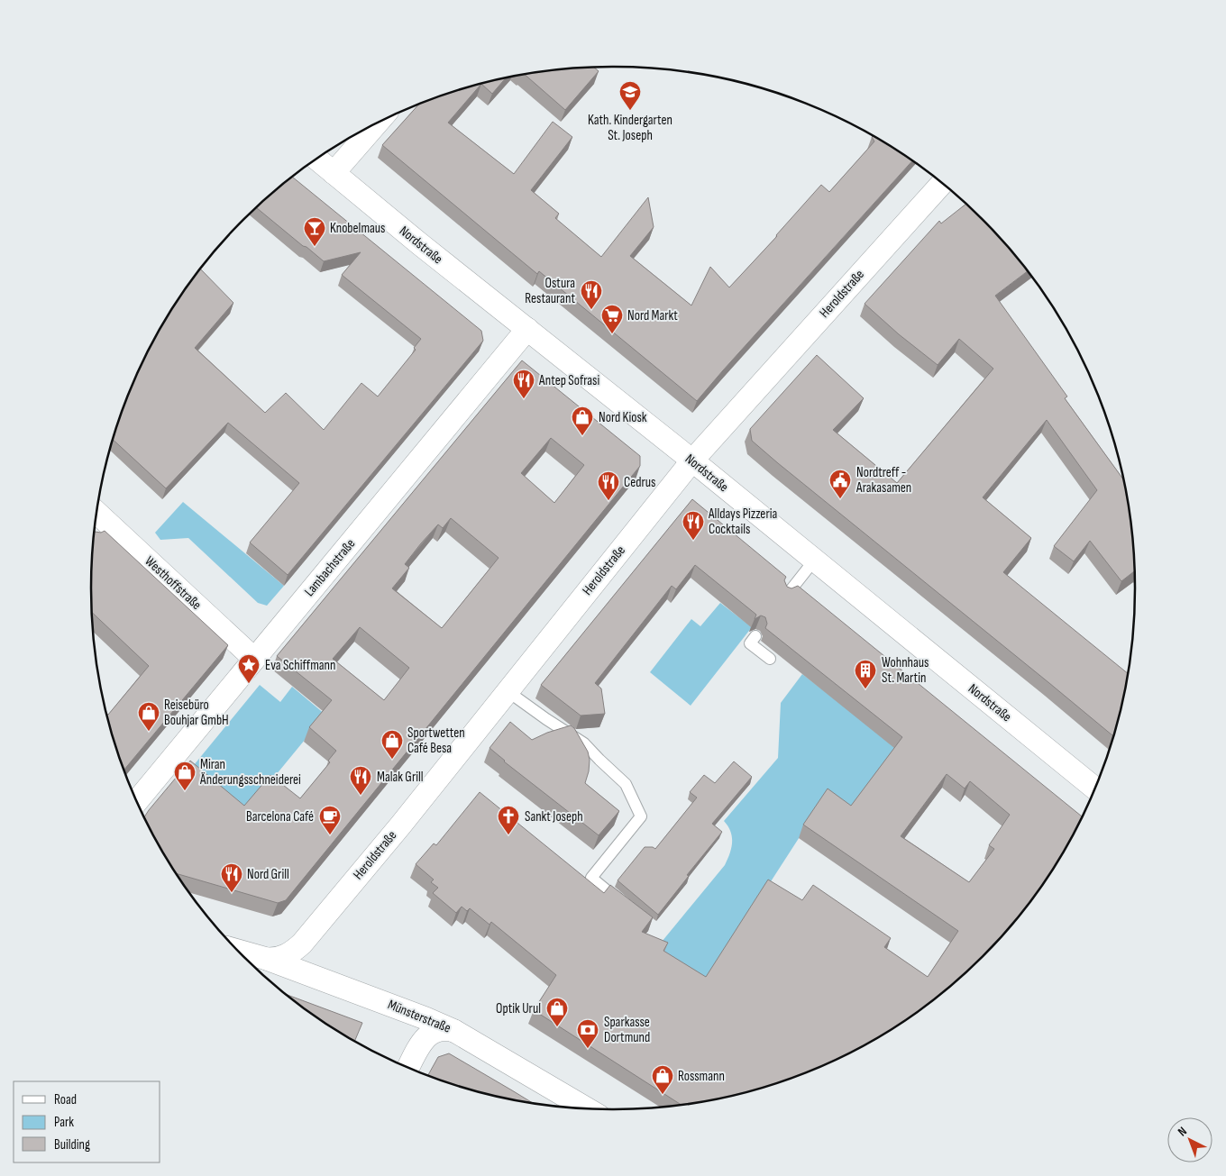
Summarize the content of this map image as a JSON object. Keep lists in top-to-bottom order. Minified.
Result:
{"streets":{"street":["Nordstraße","Heroldstraße","Lambachstraße","Westhoffstraße","Münsterstraße"]},"crossings":[["Nordstraße","Heroldstraße"],["Nordstraße","Lambachstraße"],["Heroldstraße","Münsterstraße"],["Lambachstraße","Westhoffstraße"]],"places":{"school or university":["Kath. Kindergarten St. Joseph"],"bar":["Knobelmaus"],"restaurant":["Ostura Restaurant","Antep Sofrasi","Cedrus","Alldays Pizzeria Cocktails","Malak Grill","Nord Grill"],"supermarket":["Nord Markt"],"shop":["Nord Kiosk","Reisebüro Bouhjar GmbH","Sportwetten Café Besa","Miran Änderungsschneiderei","Optik Urul","Rossmann"],"public building":["Nordtreff - Arakasamen"],"place":["Eva Schiffmann"],"building":["Wohnhaus St. Martin"],"cafe":["Barcelona Café"],"church":["Sankt Joseph"],"bank":["Sparkasse Dortmund"]},"legend":["Road","Park","Building"],"north":"top left"}
